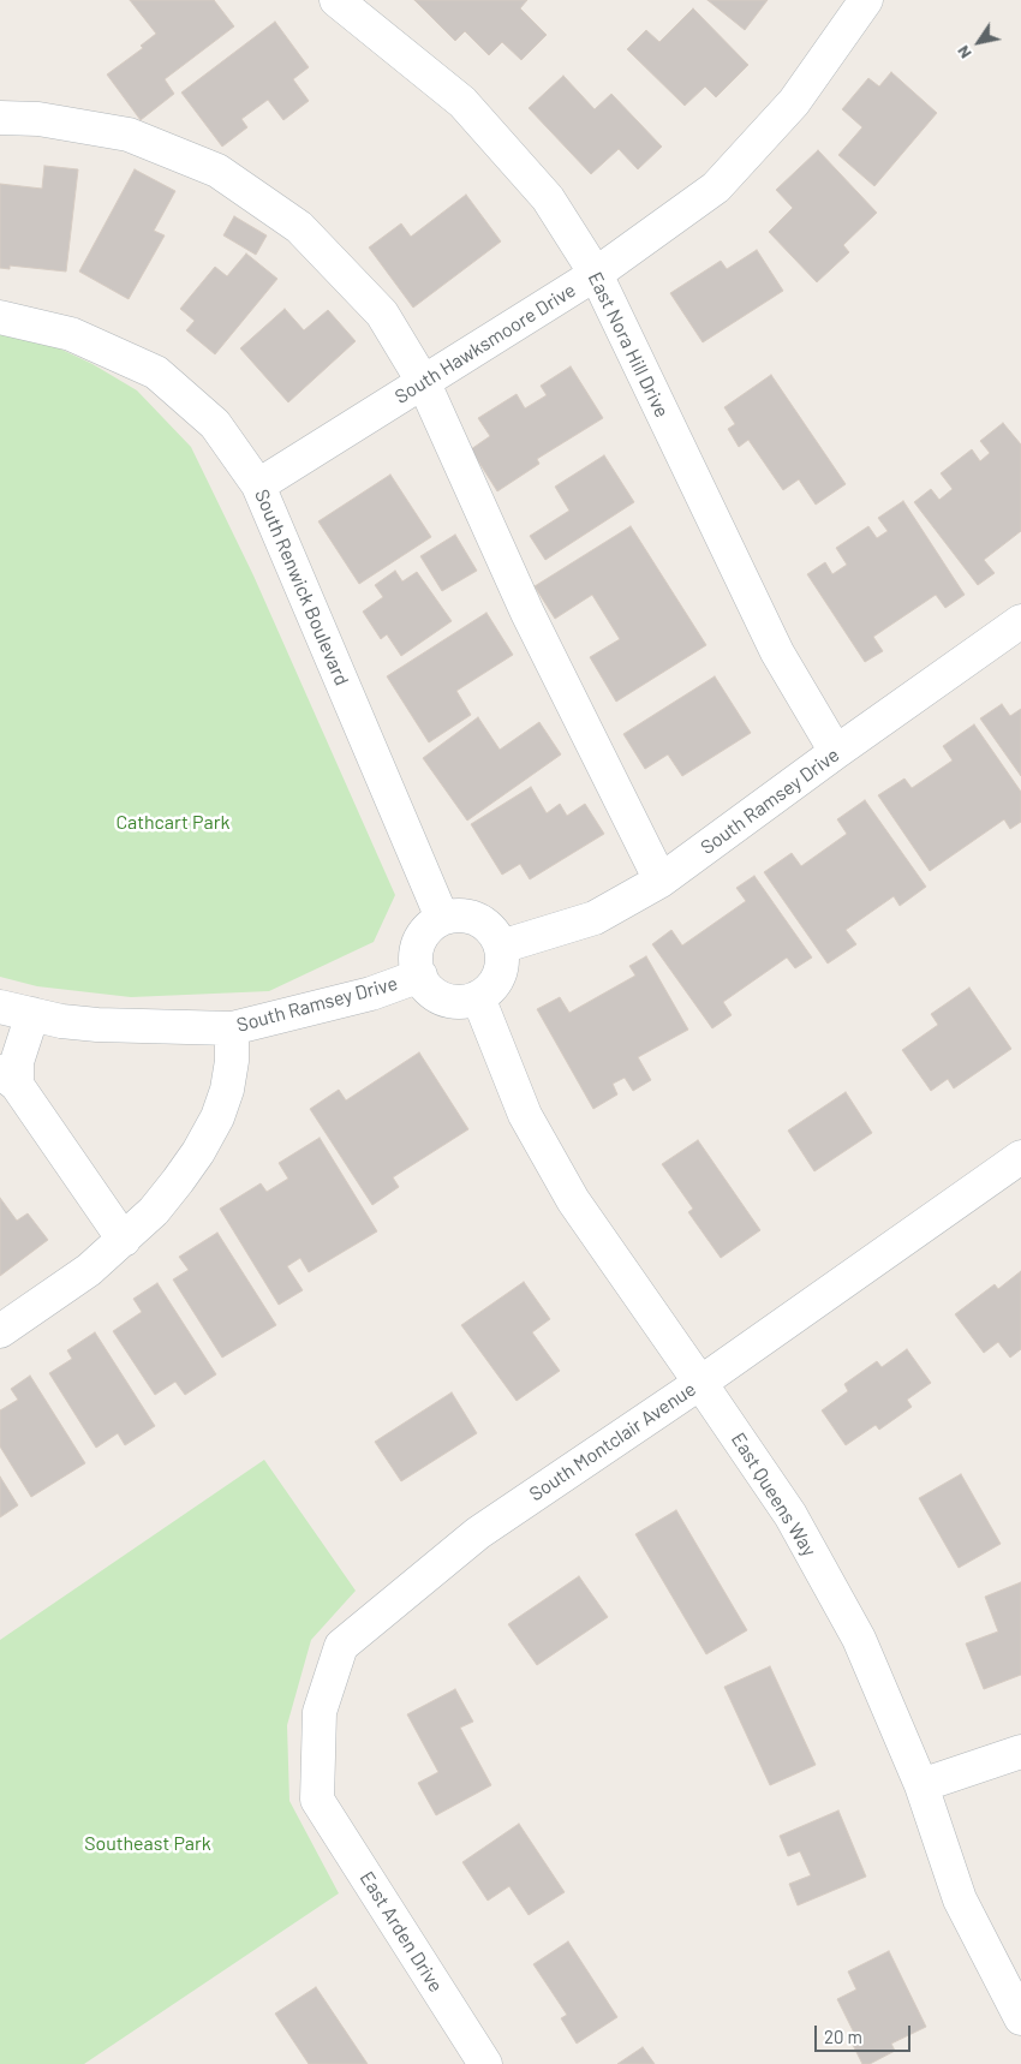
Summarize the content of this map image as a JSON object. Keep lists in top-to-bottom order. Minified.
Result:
{"streets":{"street":["South Hawksmoore Drive","East Nora Hill Drive","South Renwick Boulevard","South Ramsey Drive","South Montclair Avenue","East Queens Way","East Arden Drive"]},"crossings":[["South Hawksmoore Drive","East Nora Hill Drive"],["South Hawksmoore Drive","South Renwick Boulevard"],["East Nora Hill Drive","South Ramsey Drive"],["South Renwick Boulevard","South Ramsey Drive"],["South Renwick Boulevard","East Queens Way"],["South Ramsey Drive","East Queens Way"],["South Montclair Avenue","East Queens Way"],["South Montclair Avenue","East Arden Drive"]],"parks":["Cathcart Park","Southeast Park"],"scale_bar":"20 m","north":"bottom left"}
